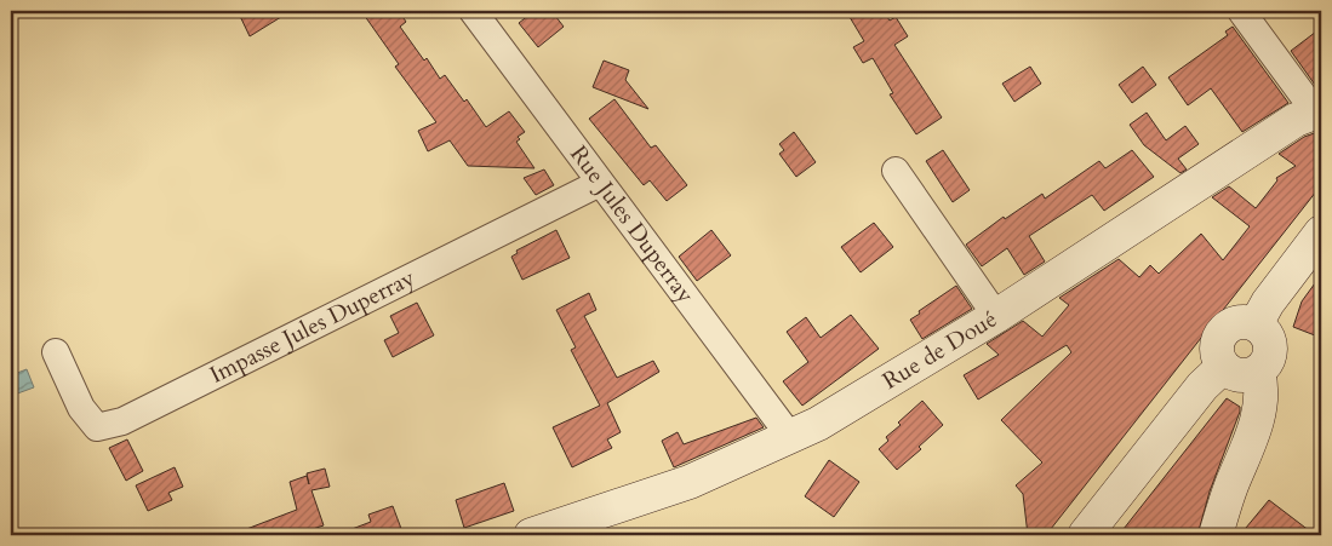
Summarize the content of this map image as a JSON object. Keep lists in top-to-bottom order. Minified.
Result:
{"streets":{"street":["Rue Jules Duperray","Impasse Jules Duperray","Rue de Doué"]},"crossings":[["Rue Jules Duperray","Impasse Jules Duperray"],["Rue Jules Duperray","Rue de Doué"]]}
